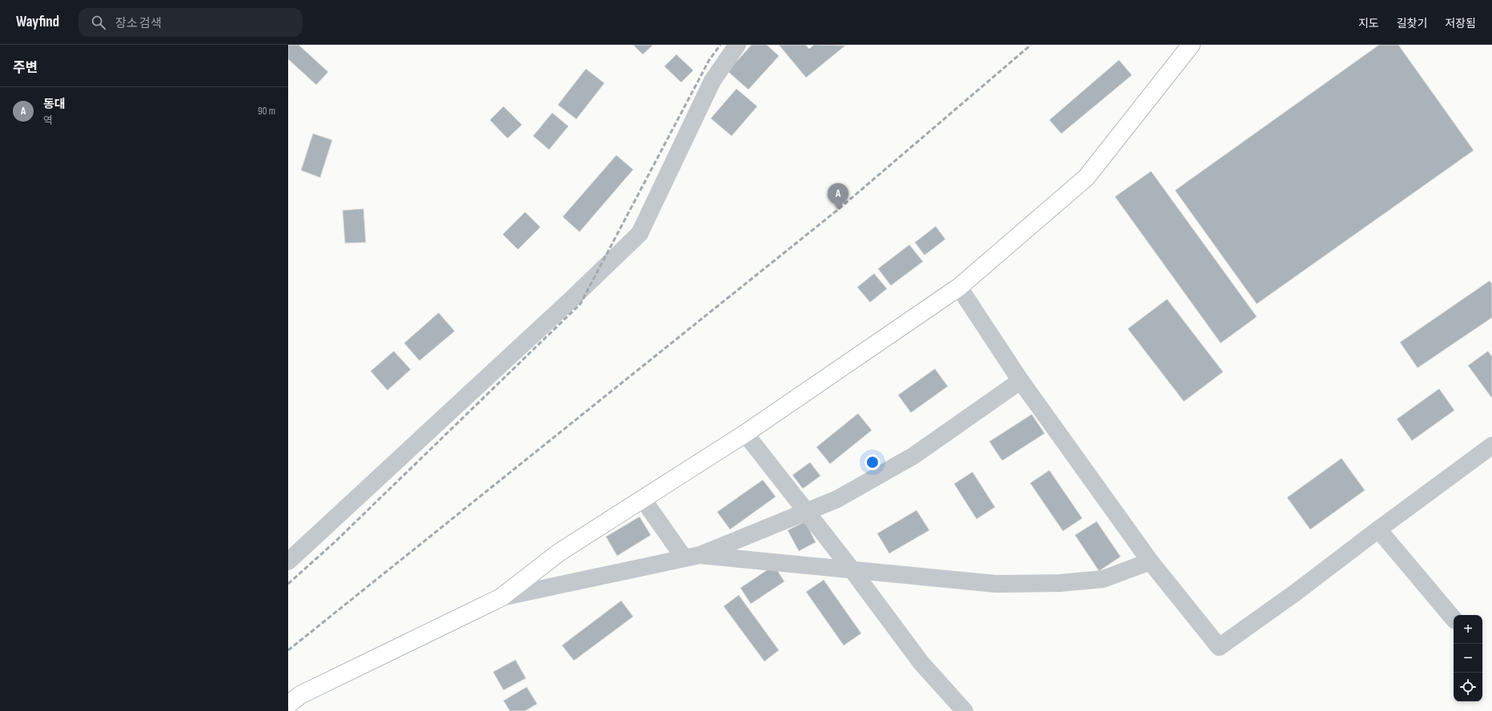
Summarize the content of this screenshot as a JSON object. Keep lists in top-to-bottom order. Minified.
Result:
{"page":{"header":"Wayfind","search":"장소 검색","nav":["지도","길찾기","저장됨"],"heading":"주변","list":[{"mark":"A","name":"동대","note":"역","value":"90 m"}],"pins":"A","map_buttons":["+","−"]}}
